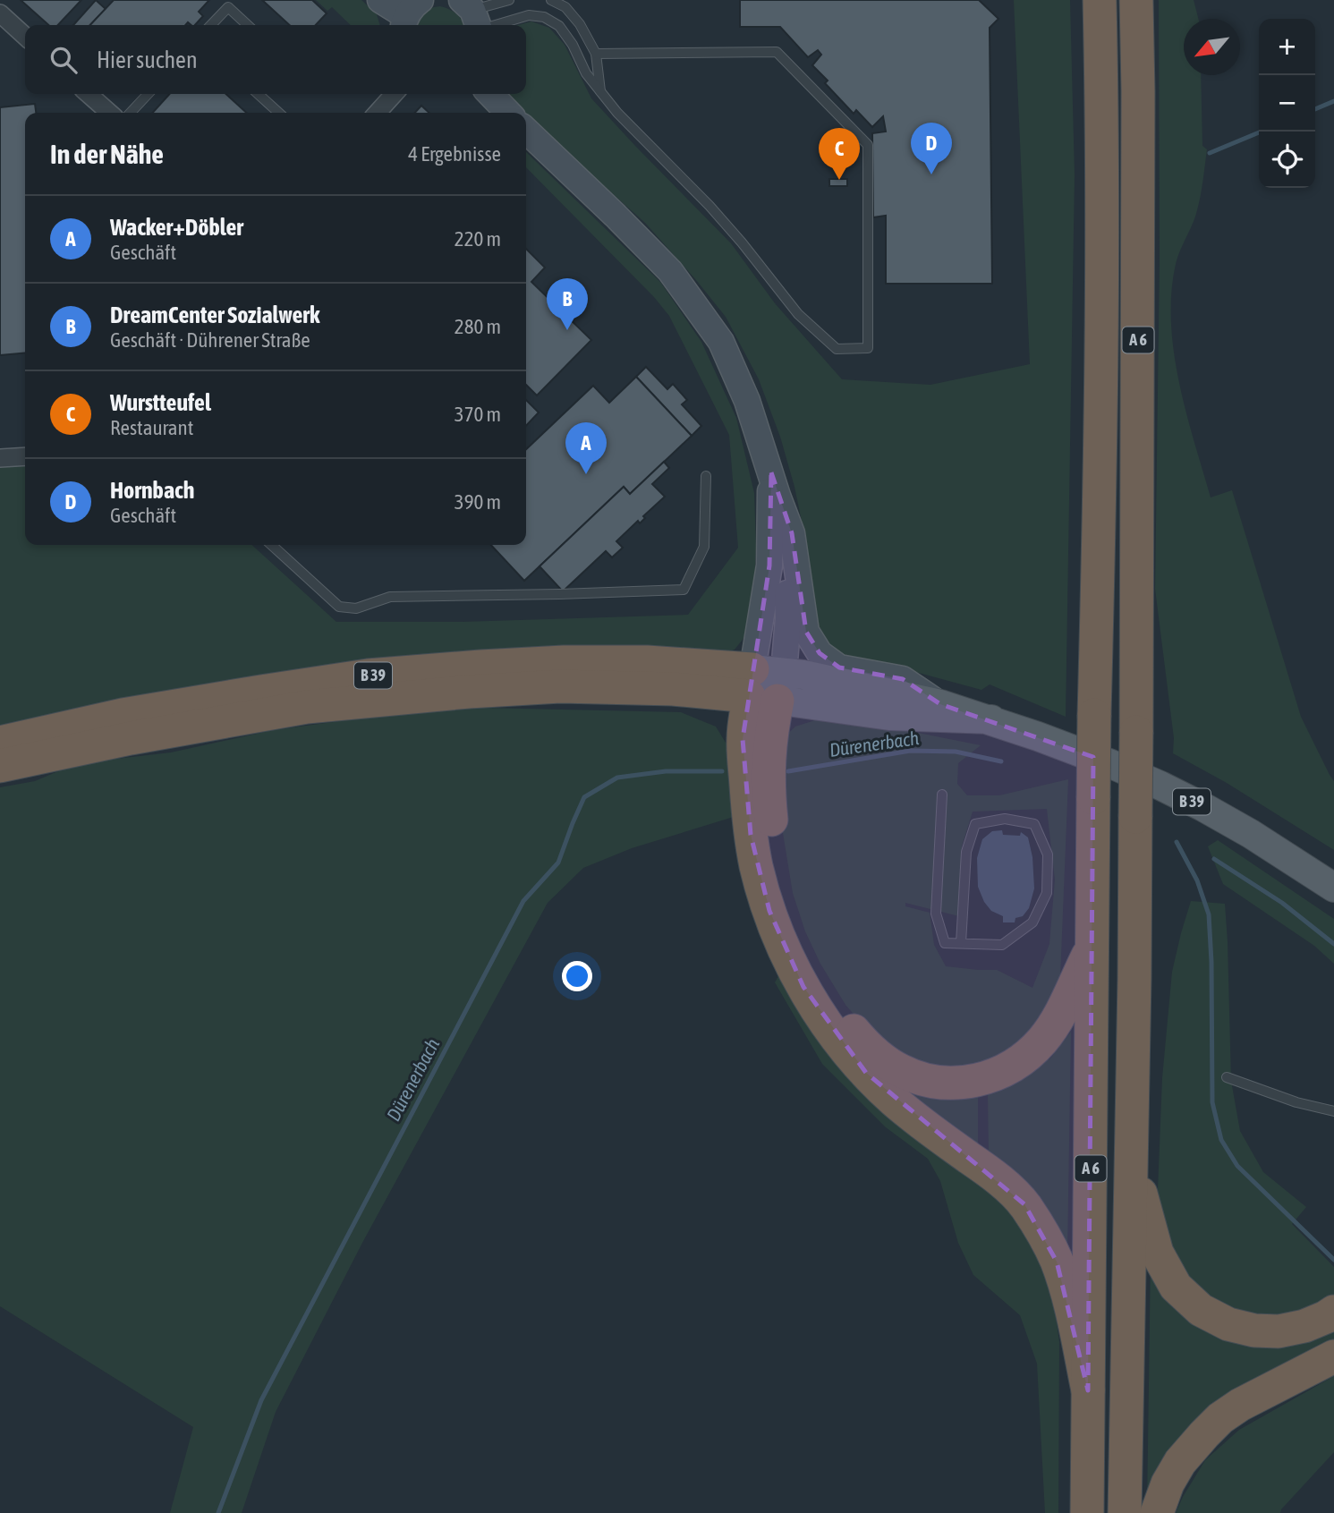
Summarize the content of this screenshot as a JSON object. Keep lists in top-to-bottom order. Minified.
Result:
{"streets":{"highway":["A 6","B 39"]},"water":["Dürenerbach"],"north":"bottom left","page":{"map_buttons":["+","−"],"search":"Hier suchen","heading":["In der Nähe","4 Ergebnisse"],"pins":["D","C","B","A"],"list":[{"mark":"A","name":"Wacker+Döbler","note":"Geschäft","value":"220 m"},{"mark":"B","name":"DreamCenter Sozialwerk","note":"Geschäft · Dührener Straße","value":"280 m"},{"mark":"C","name":"Wurstteufel","note":"Restaurant","value":"370 m"},{"mark":"D","name":"Hornbach","note":"Geschäft","value":"390 m"}]}}
